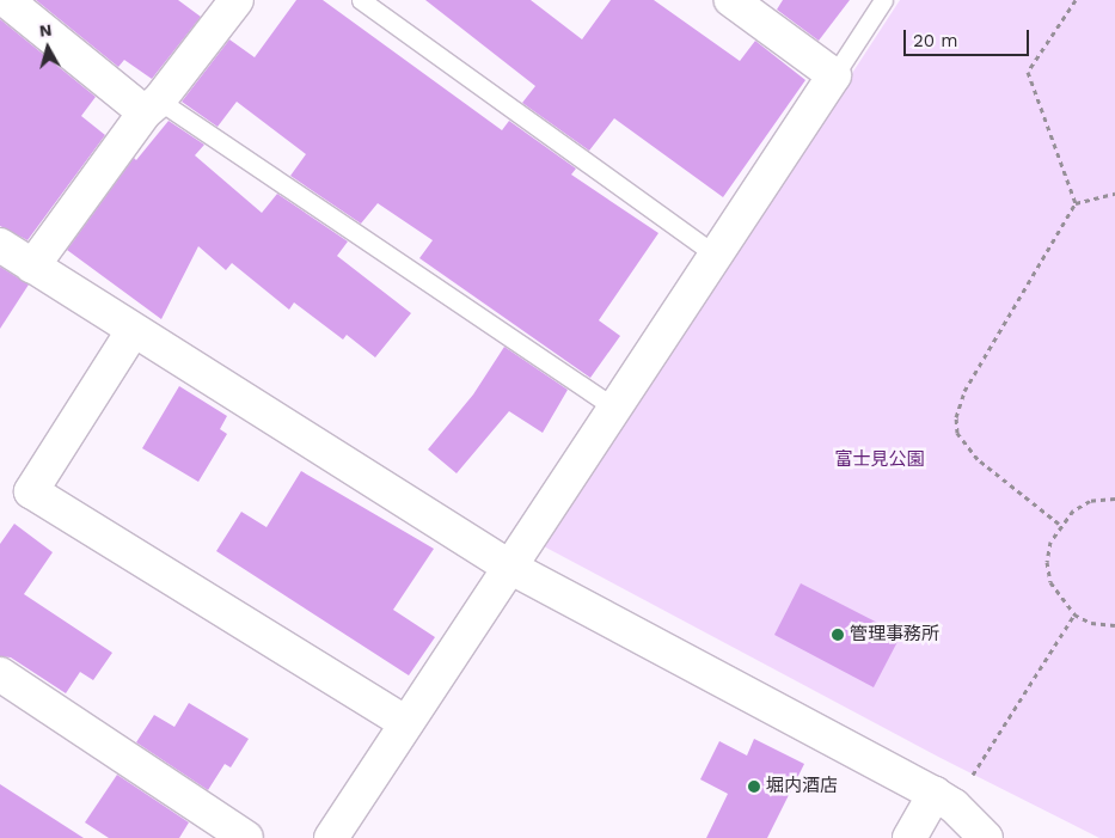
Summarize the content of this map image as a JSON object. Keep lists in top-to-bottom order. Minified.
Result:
{"parks":["富士見公園"],"places":["管理事務所","堀内酒店"],"scale_bar":"20 m","north":"top"}
